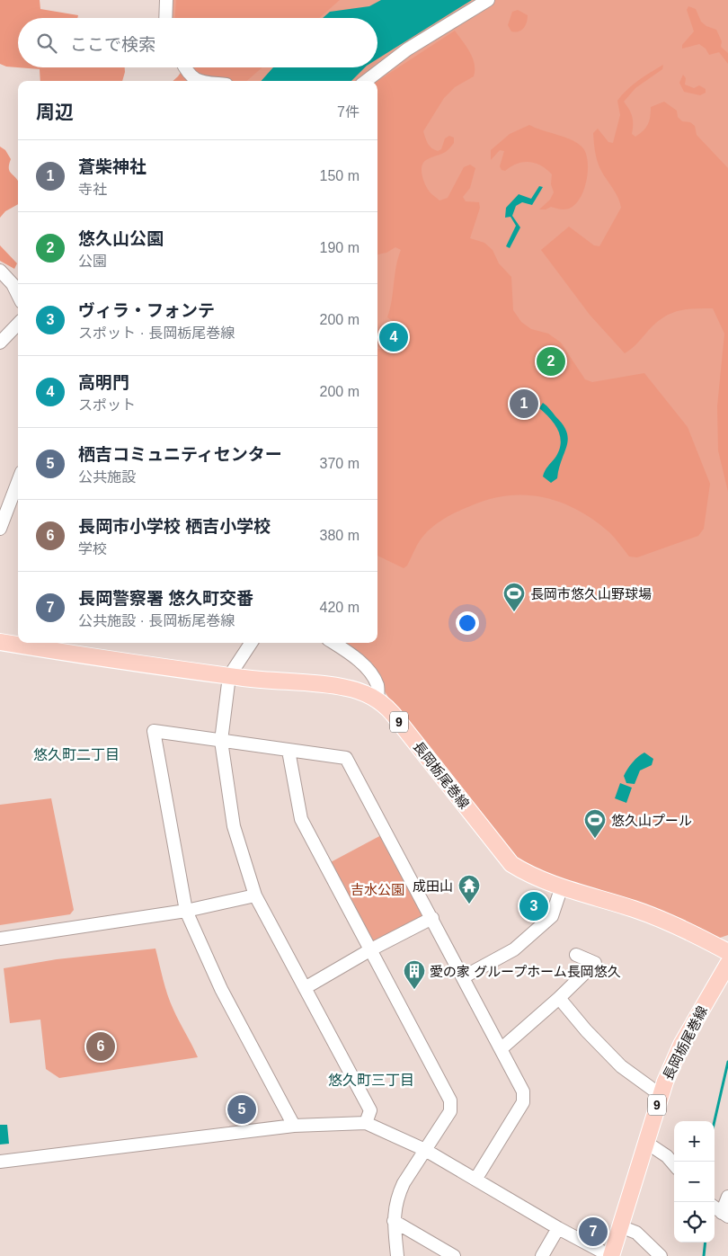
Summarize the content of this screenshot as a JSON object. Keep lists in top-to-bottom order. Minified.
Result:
{"streets":{"main road":["9","長岡栃尾巻線"]},"districts":["悠久町二丁目","悠久町三丁目"],"parks":["吉水公園"],"places":{"sports":["長岡市悠久山野球場","悠久山プール"],"temple":["成田山"],"building":["愛の家 グループホーム長岡悠久"]},"page":{"search":"ここで検索","heading":["周辺","7件"],"list":[{"mark":"1","name":"蒼柴神社","note":"寺社","value":"150 m"},{"mark":"2","name":"悠久山公園","note":"公園","value":"190 m"},{"mark":"3","name":"ヴィラ・フォンテ","note":"スポット · 長岡栃尾巻線","value":"200 m"},{"mark":"4","name":"高明門","note":"スポット","value":"200 m"},{"mark":"5","name":"栖吉コミュニティセンター","note":"公共施設","value":"370 m"},{"mark":"6","name":"長岡市小学校 栖吉小学校","note":"学校","value":"380 m"},{"mark":"7","name":"長岡警察署 悠久町交番","note":"公共施設 · 長岡栃尾巻線","value":"420 m"}],"pins":["4","2","1","3","6","5","7"],"map_buttons":["+","−"]}}
